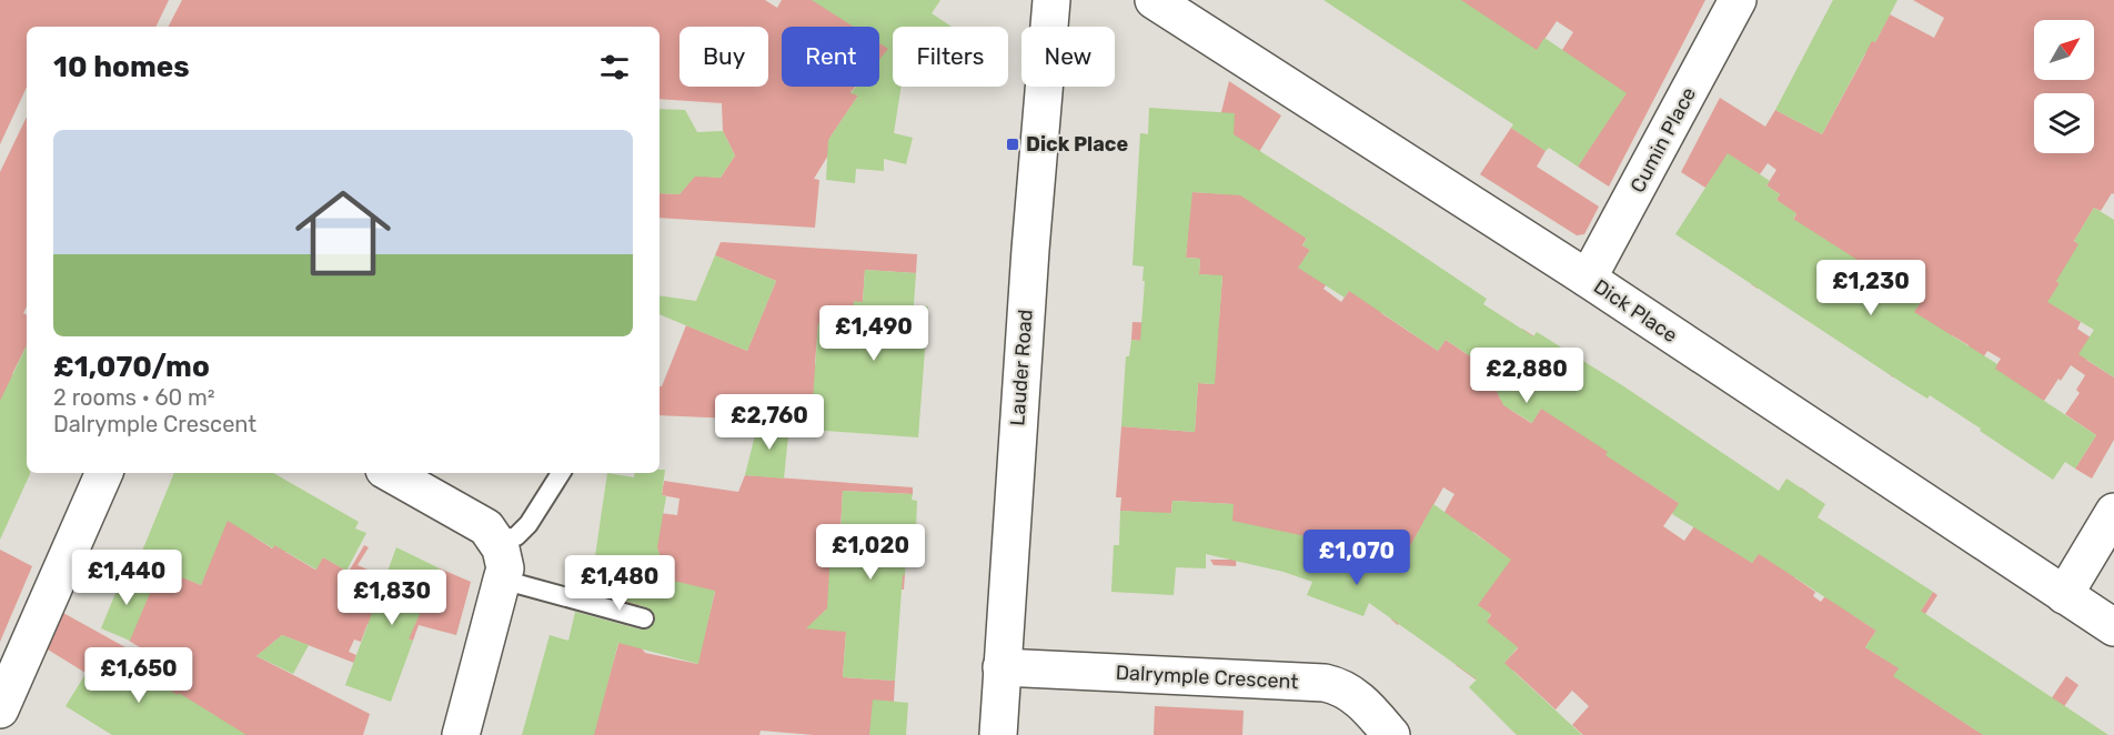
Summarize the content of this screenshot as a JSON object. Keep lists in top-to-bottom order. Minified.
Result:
{"streets":{"street":["Cumin Place","Dick Place","Lauder Road","Dalrymple Crescent"]},"crossings":[["Cumin Place","Dick Place"],["Lauder Road","Dalrymple Crescent"]],"places":{"transit":["Dick Place"]},"north":"top right","page":{"chip":["Buy","Rent","Filters","New"],"heading":"10 homes","list":[{"name":"£1,070/mo","note":"2 rooms · 60 m² · Dalrymple Crescent"}],"price":["£1,230","£1,490","£2,880","£2,760","£1,020","£1,070","£1,440","£1,480","£1,830","£1,650"]}}
